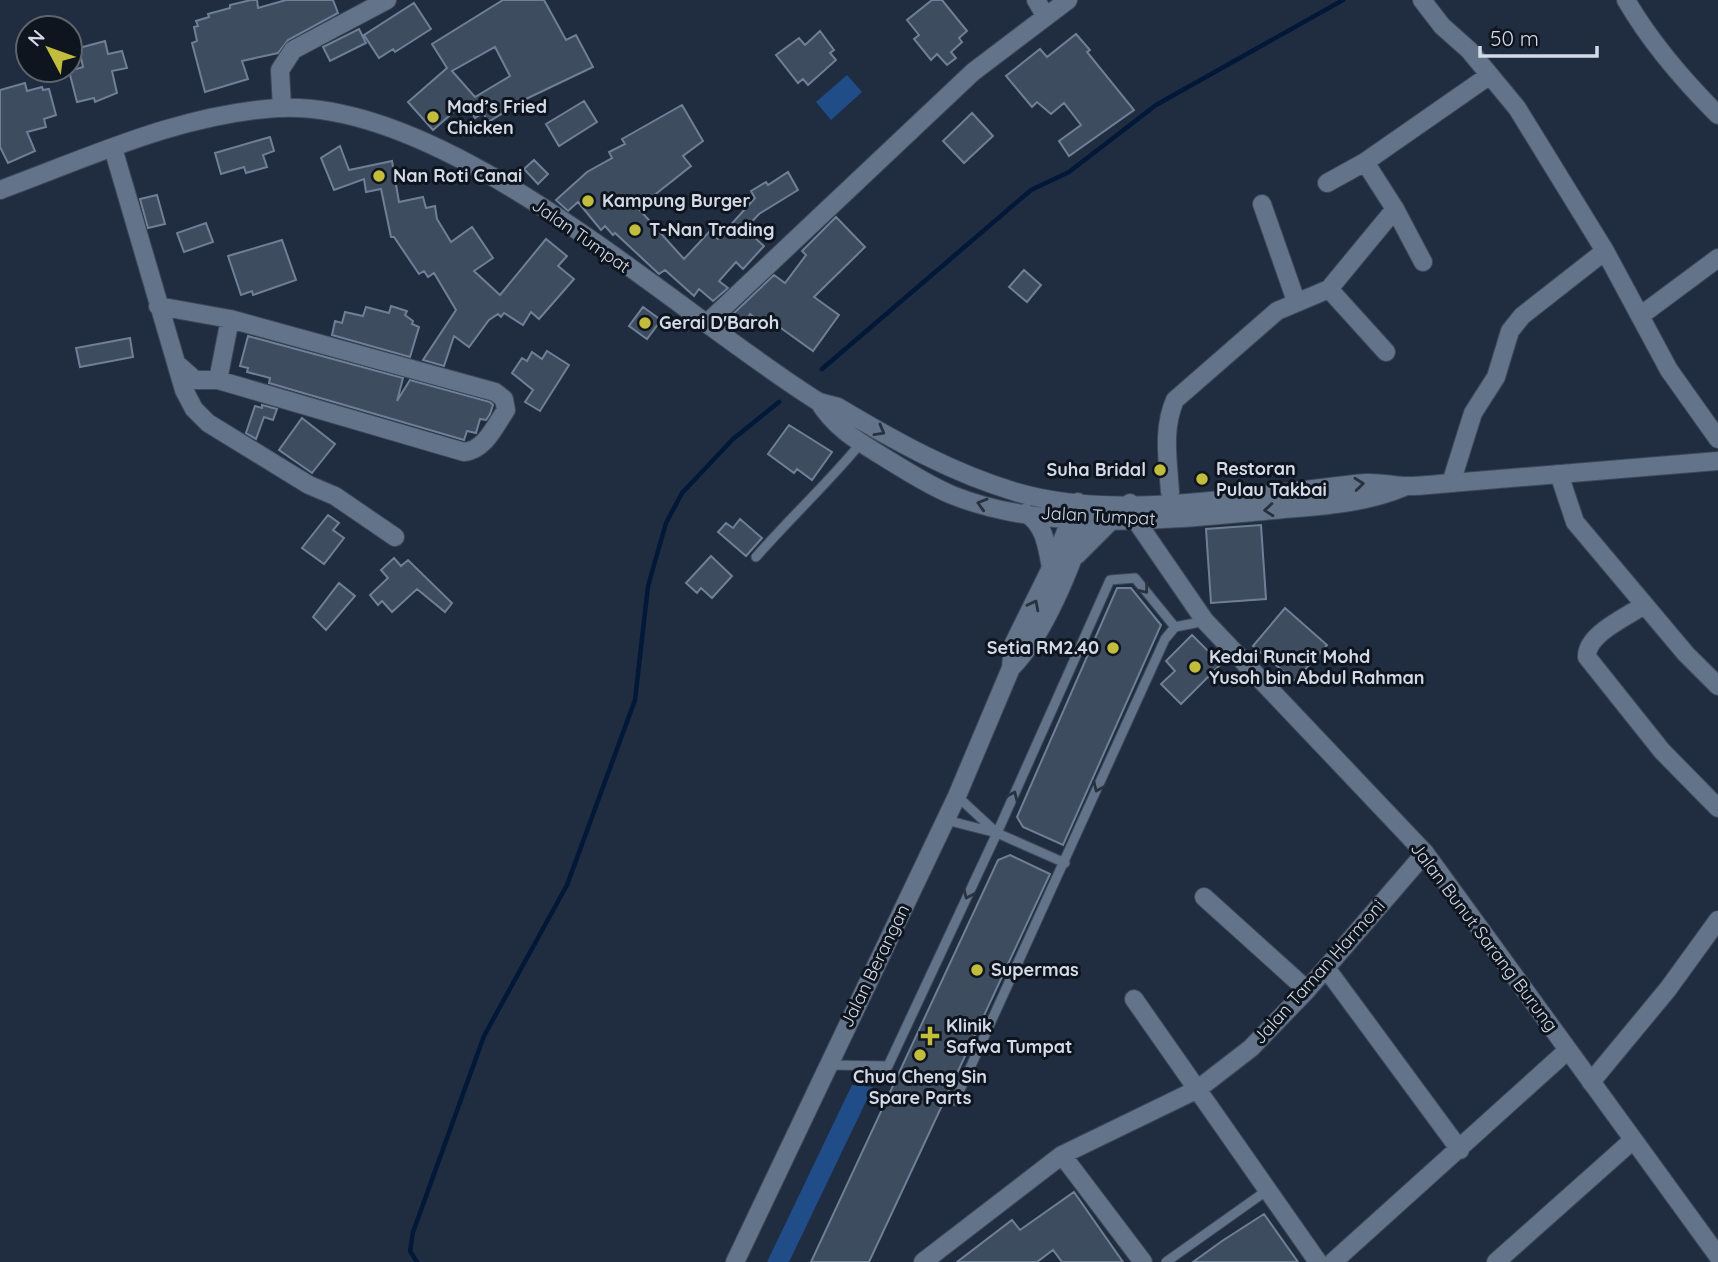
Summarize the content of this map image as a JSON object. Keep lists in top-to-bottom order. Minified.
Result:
{"streets":{"street":["Jalan Tumpat","Jalan Bunut Sarang Burung","Jalan Berangan","Jalan Taman Harmoni"]},"crossings":[["Jalan Tumpat","Jalan Bunut Sarang Burung"],["Jalan Tumpat","Jalan Berangan"],["Jalan Bunut Sarang Burung","Jalan Taman Harmoni"]],"places":{"other":["Mad’s Fried Chicken","Nan Roti Canai","Kampung Burger","T-Nan Trading","Gerai D'Baroh","Suha Bridal","Restoran Pulau Takbai","Setia RM2.40","Kedai Runcit Mohd Yusoh bin Abdul Rahman","Supermas","Chua Cheng Sin Spare Parts"],"health":["Klinik Safwa Tumpat"]},"scale_bar":"50 m","north":"top left"}
